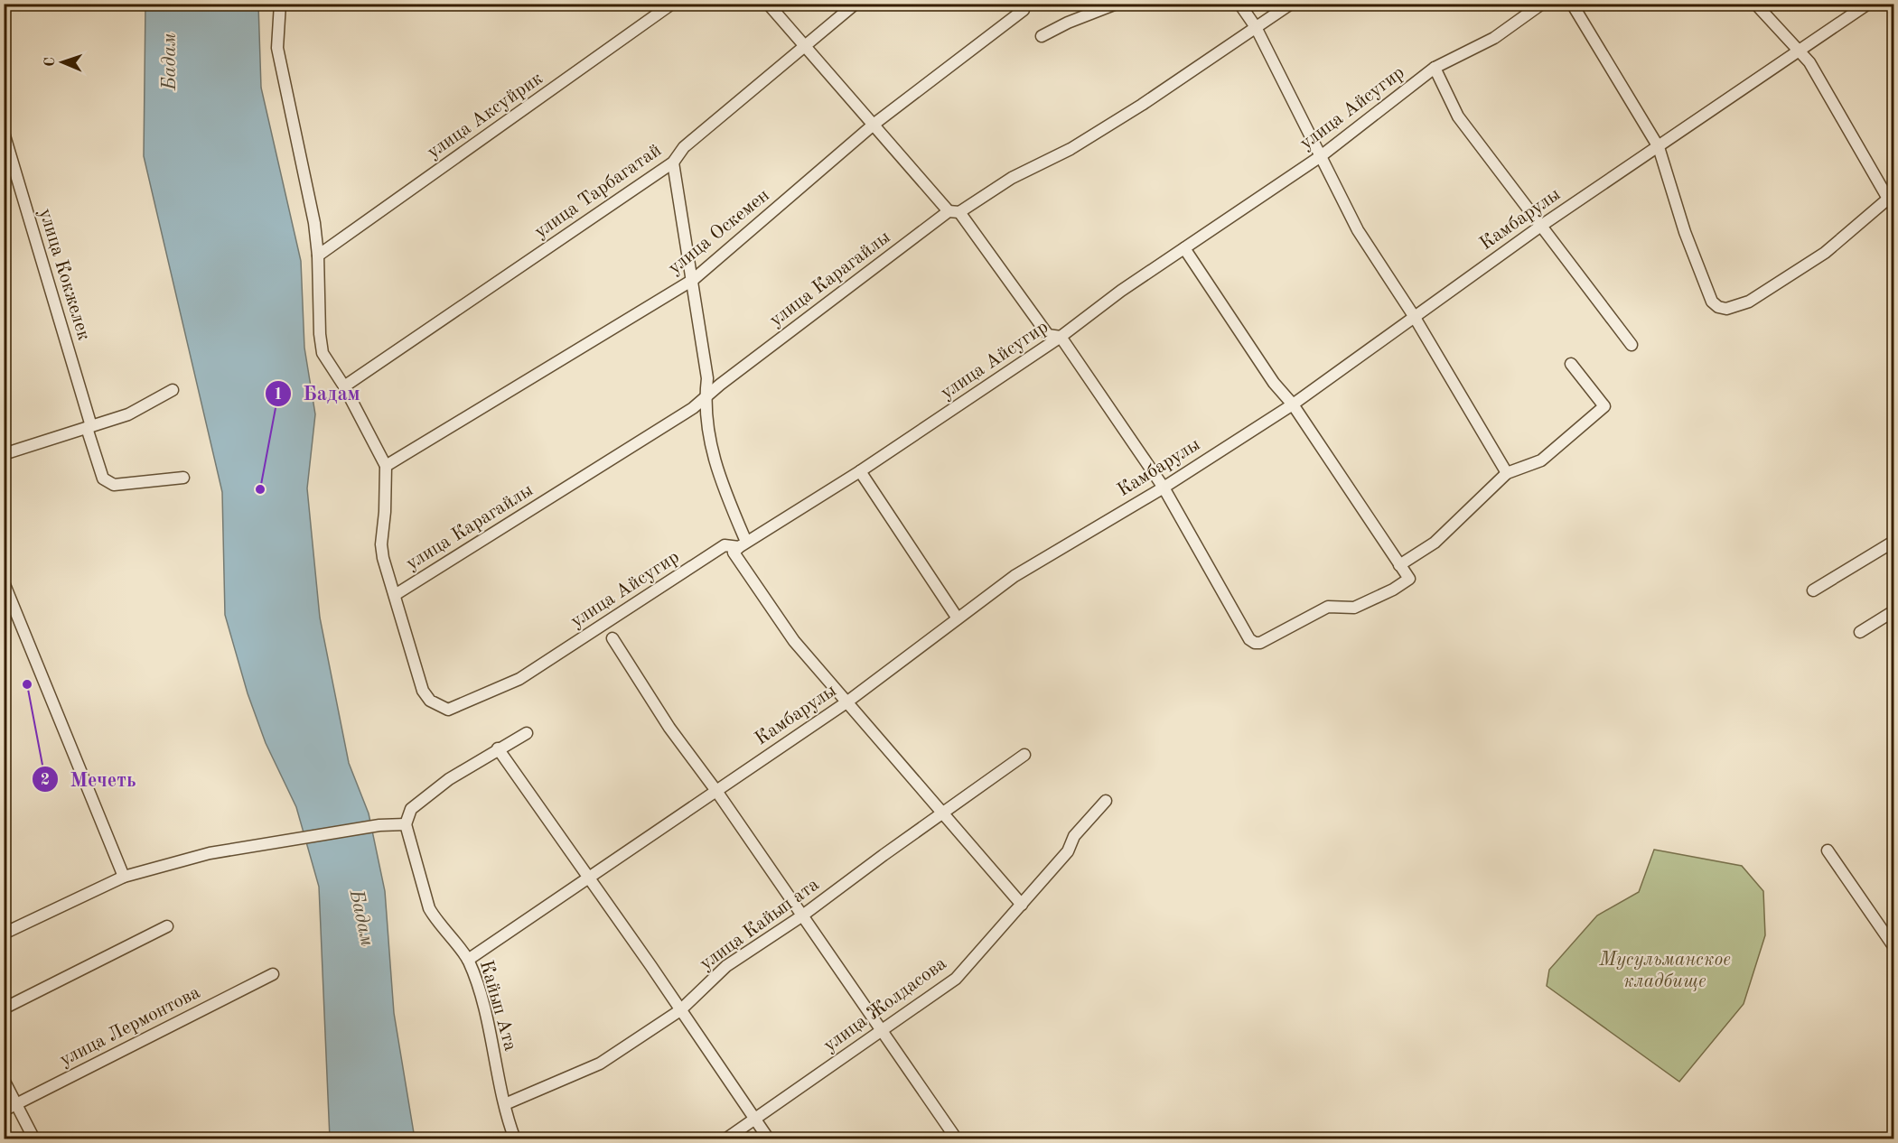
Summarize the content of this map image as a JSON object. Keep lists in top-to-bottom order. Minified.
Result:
{"streets":{"street":["улица Айсугир","улица Аксуйрик","улица Тарбагатай","Камбарулы","улица Оскемен","улица Кокжелек","улица Карагайлы","улица Кайып ата","улица Жолдасова","Кайып Ата","улица Лермонтова"]},"crossings":[["улица Айсугир","улица Карагайлы"],["Камбарулы","Кайып Ата"],["улица Кайып ата","Кайып Ата"]],"water":["Бадам"],"parks":["Мусульманское кладбище"],"places":["Бадам","Мечеть"],"north":"left"}
